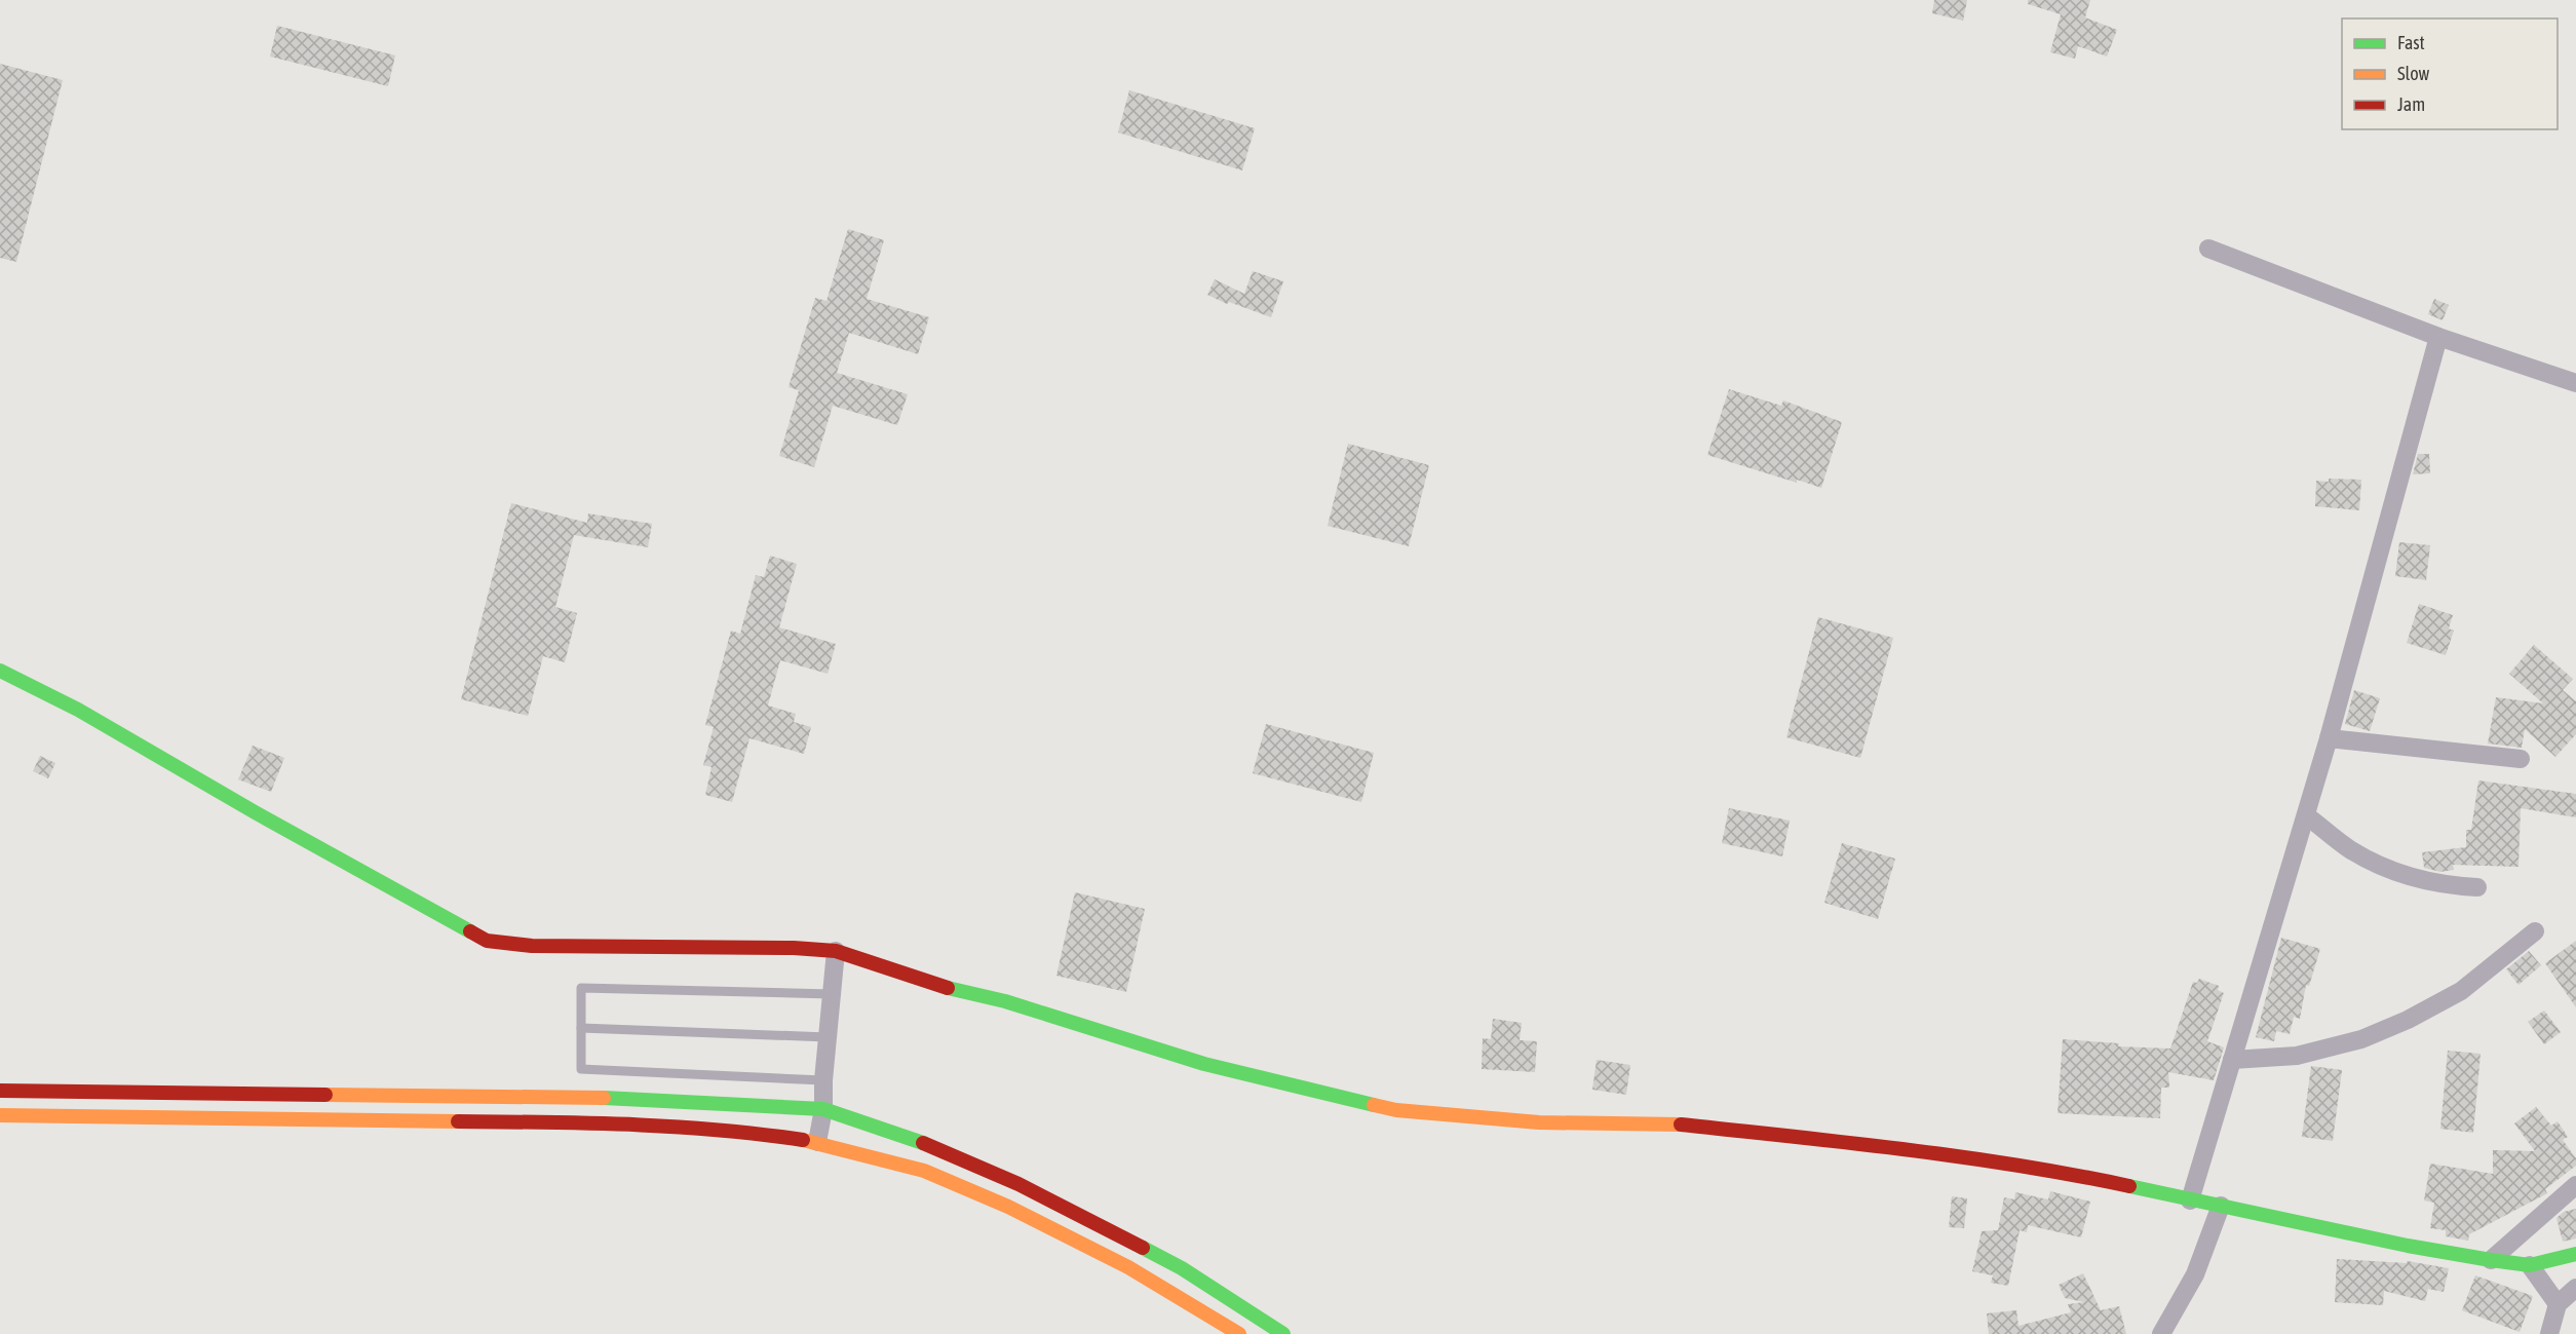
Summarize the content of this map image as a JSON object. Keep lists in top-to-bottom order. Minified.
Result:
{"legend":["Fast","Slow","Jam"]}
